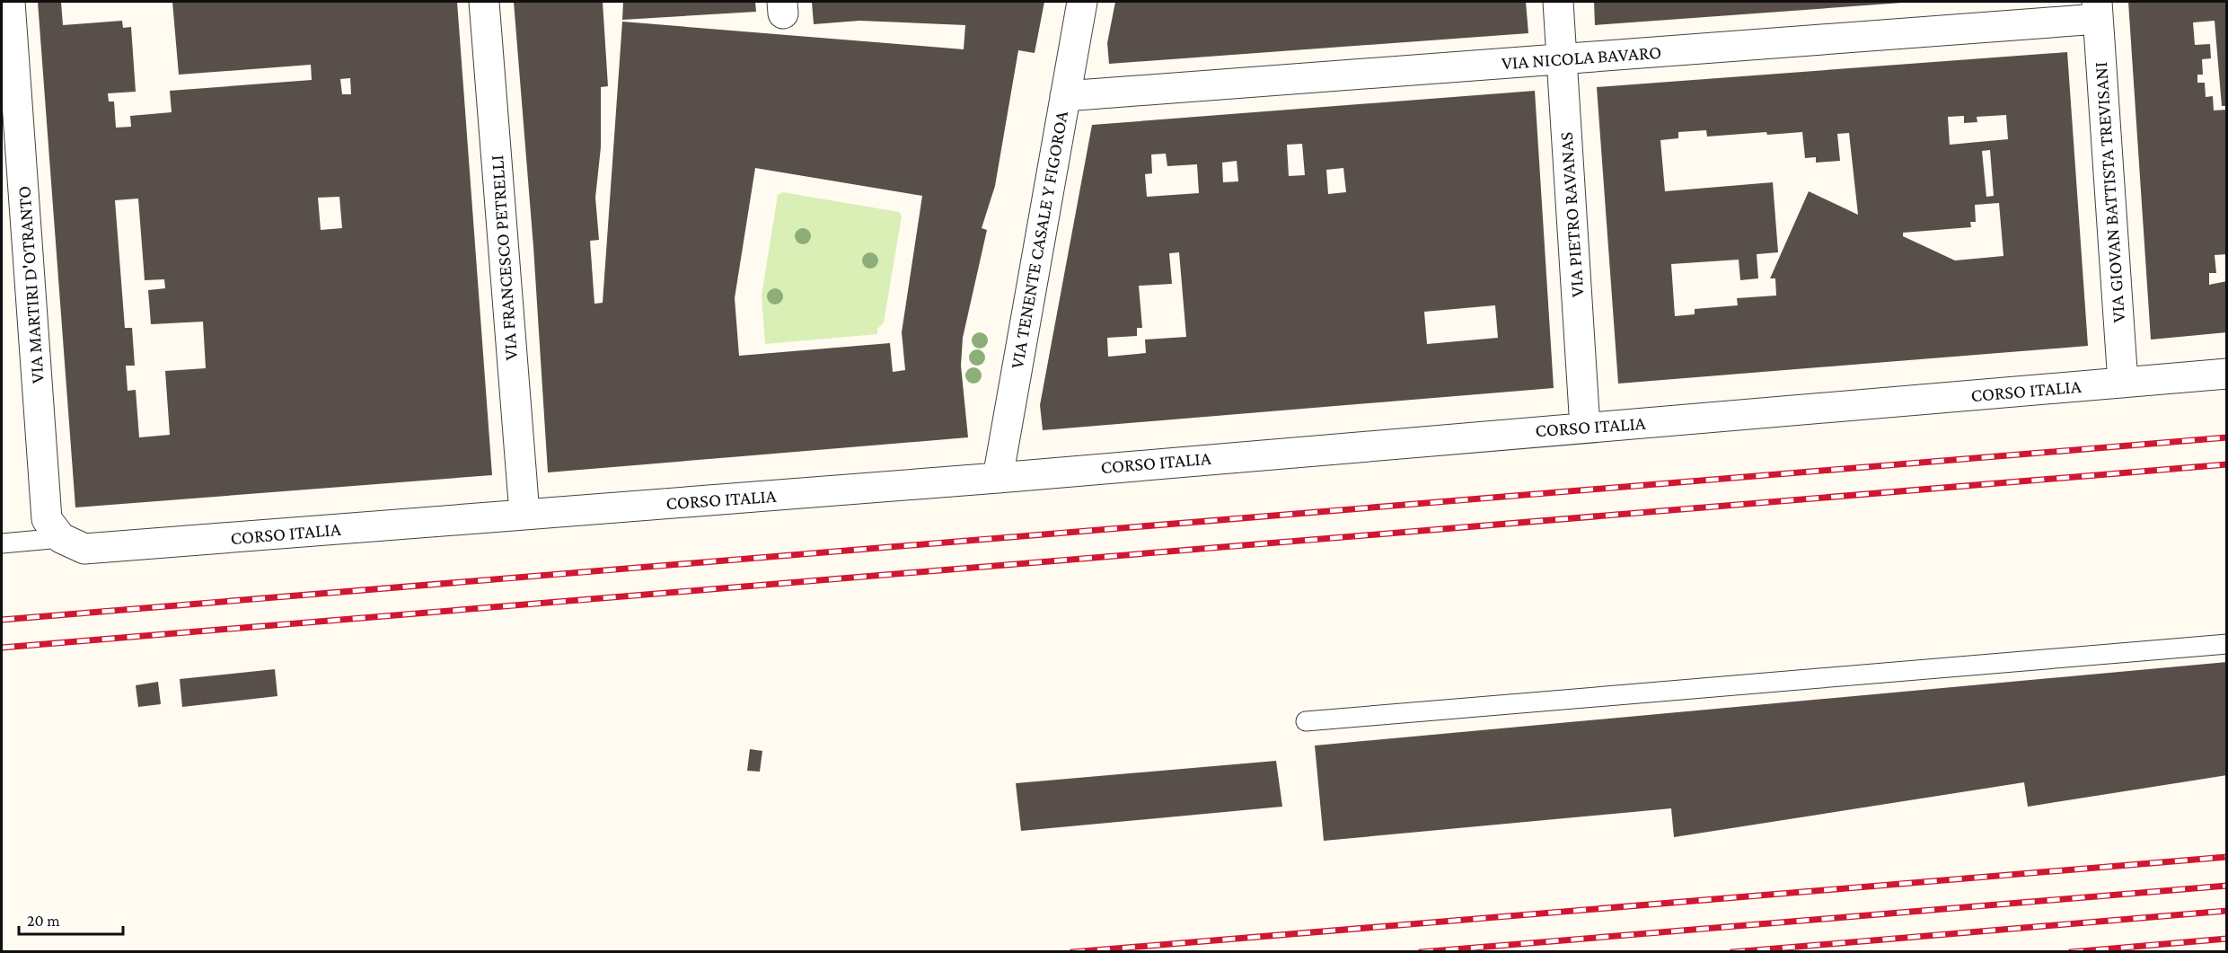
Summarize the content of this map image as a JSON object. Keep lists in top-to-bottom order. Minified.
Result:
{"streets":{"street":["VIA NICOLA BAVARO","VIA GIOVAN BATTISTA TREVISANI","VIA PIETRO RAVANAS","VIA TENENTE CASALE Y FIGOROA","VIA FRANCESCO PETRELLI","VIA MARTIRI D'OTRANTO","CORSO ITALIA"]},"crossings":[["VIA NICOLA BAVARO","VIA GIOVAN BATTISTA TREVISANI"],["VIA NICOLA BAVARO","VIA PIETRO RAVANAS"],["VIA NICOLA BAVARO","VIA TENENTE CASALE Y FIGOROA"],["VIA GIOVAN BATTISTA TREVISANI","CORSO ITALIA"],["VIA PIETRO RAVANAS","CORSO ITALIA"],["VIA TENENTE CASALE Y FIGOROA","CORSO ITALIA"],["VIA FRANCESCO PETRELLI","CORSO ITALIA"],["VIA MARTIRI D'OTRANTO","CORSO ITALIA"]],"scale_bar":"20 m"}
